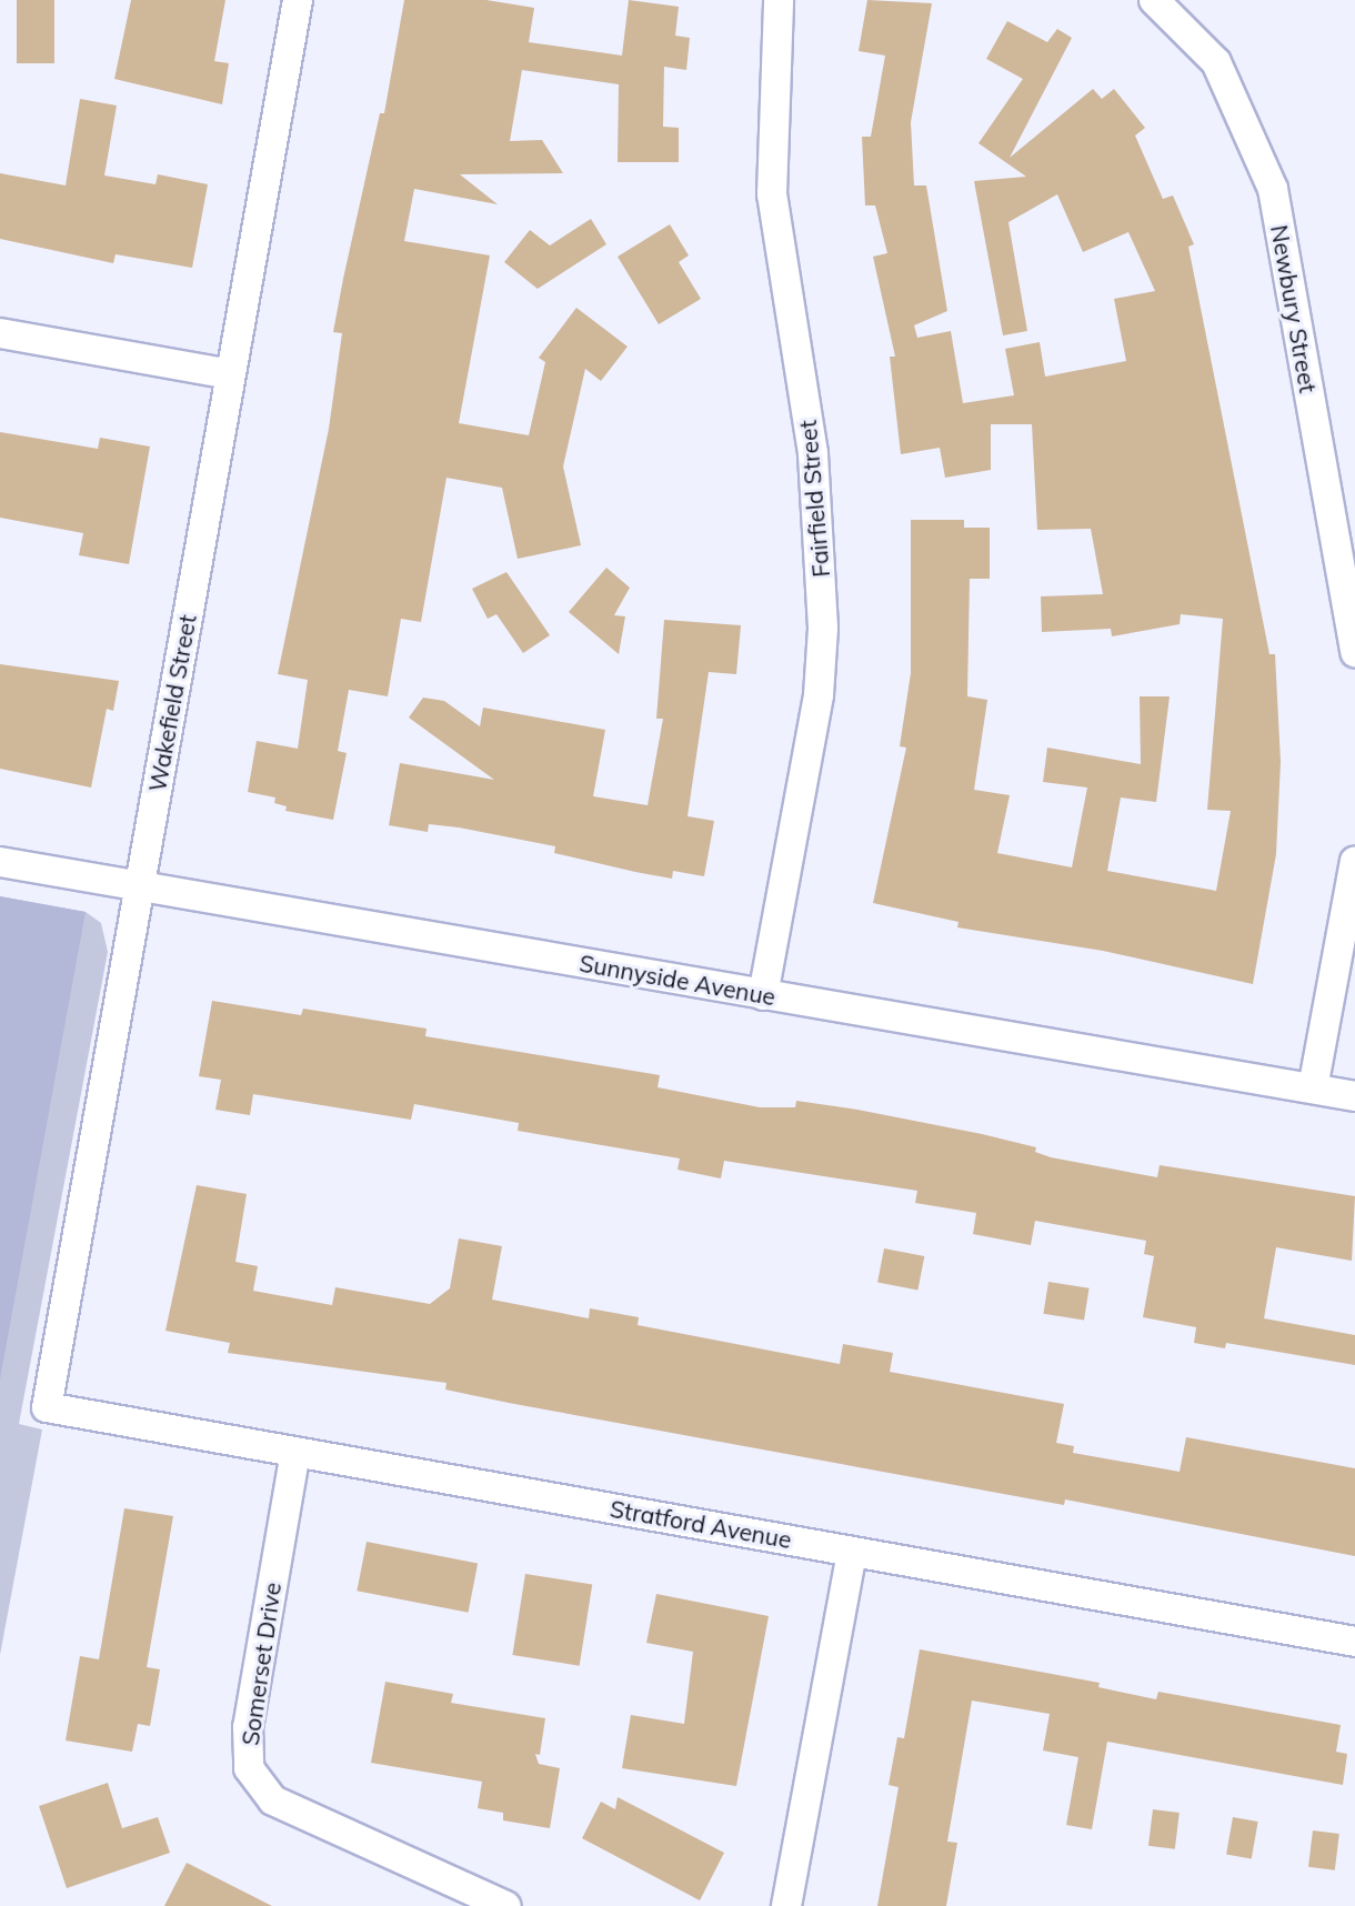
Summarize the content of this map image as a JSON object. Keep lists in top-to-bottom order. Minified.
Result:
{"streets":{"street":["Newbury Street","Fairfield Street","Wakefield Street","Sunnyside Avenue","Stratford Avenue","Somerset Drive"]},"crossings":[["Fairfield Street","Sunnyside Avenue"],["Wakefield Street","Sunnyside Avenue"],["Wakefield Street","Stratford Avenue"],["Stratford Avenue","Somerset Drive"]]}
